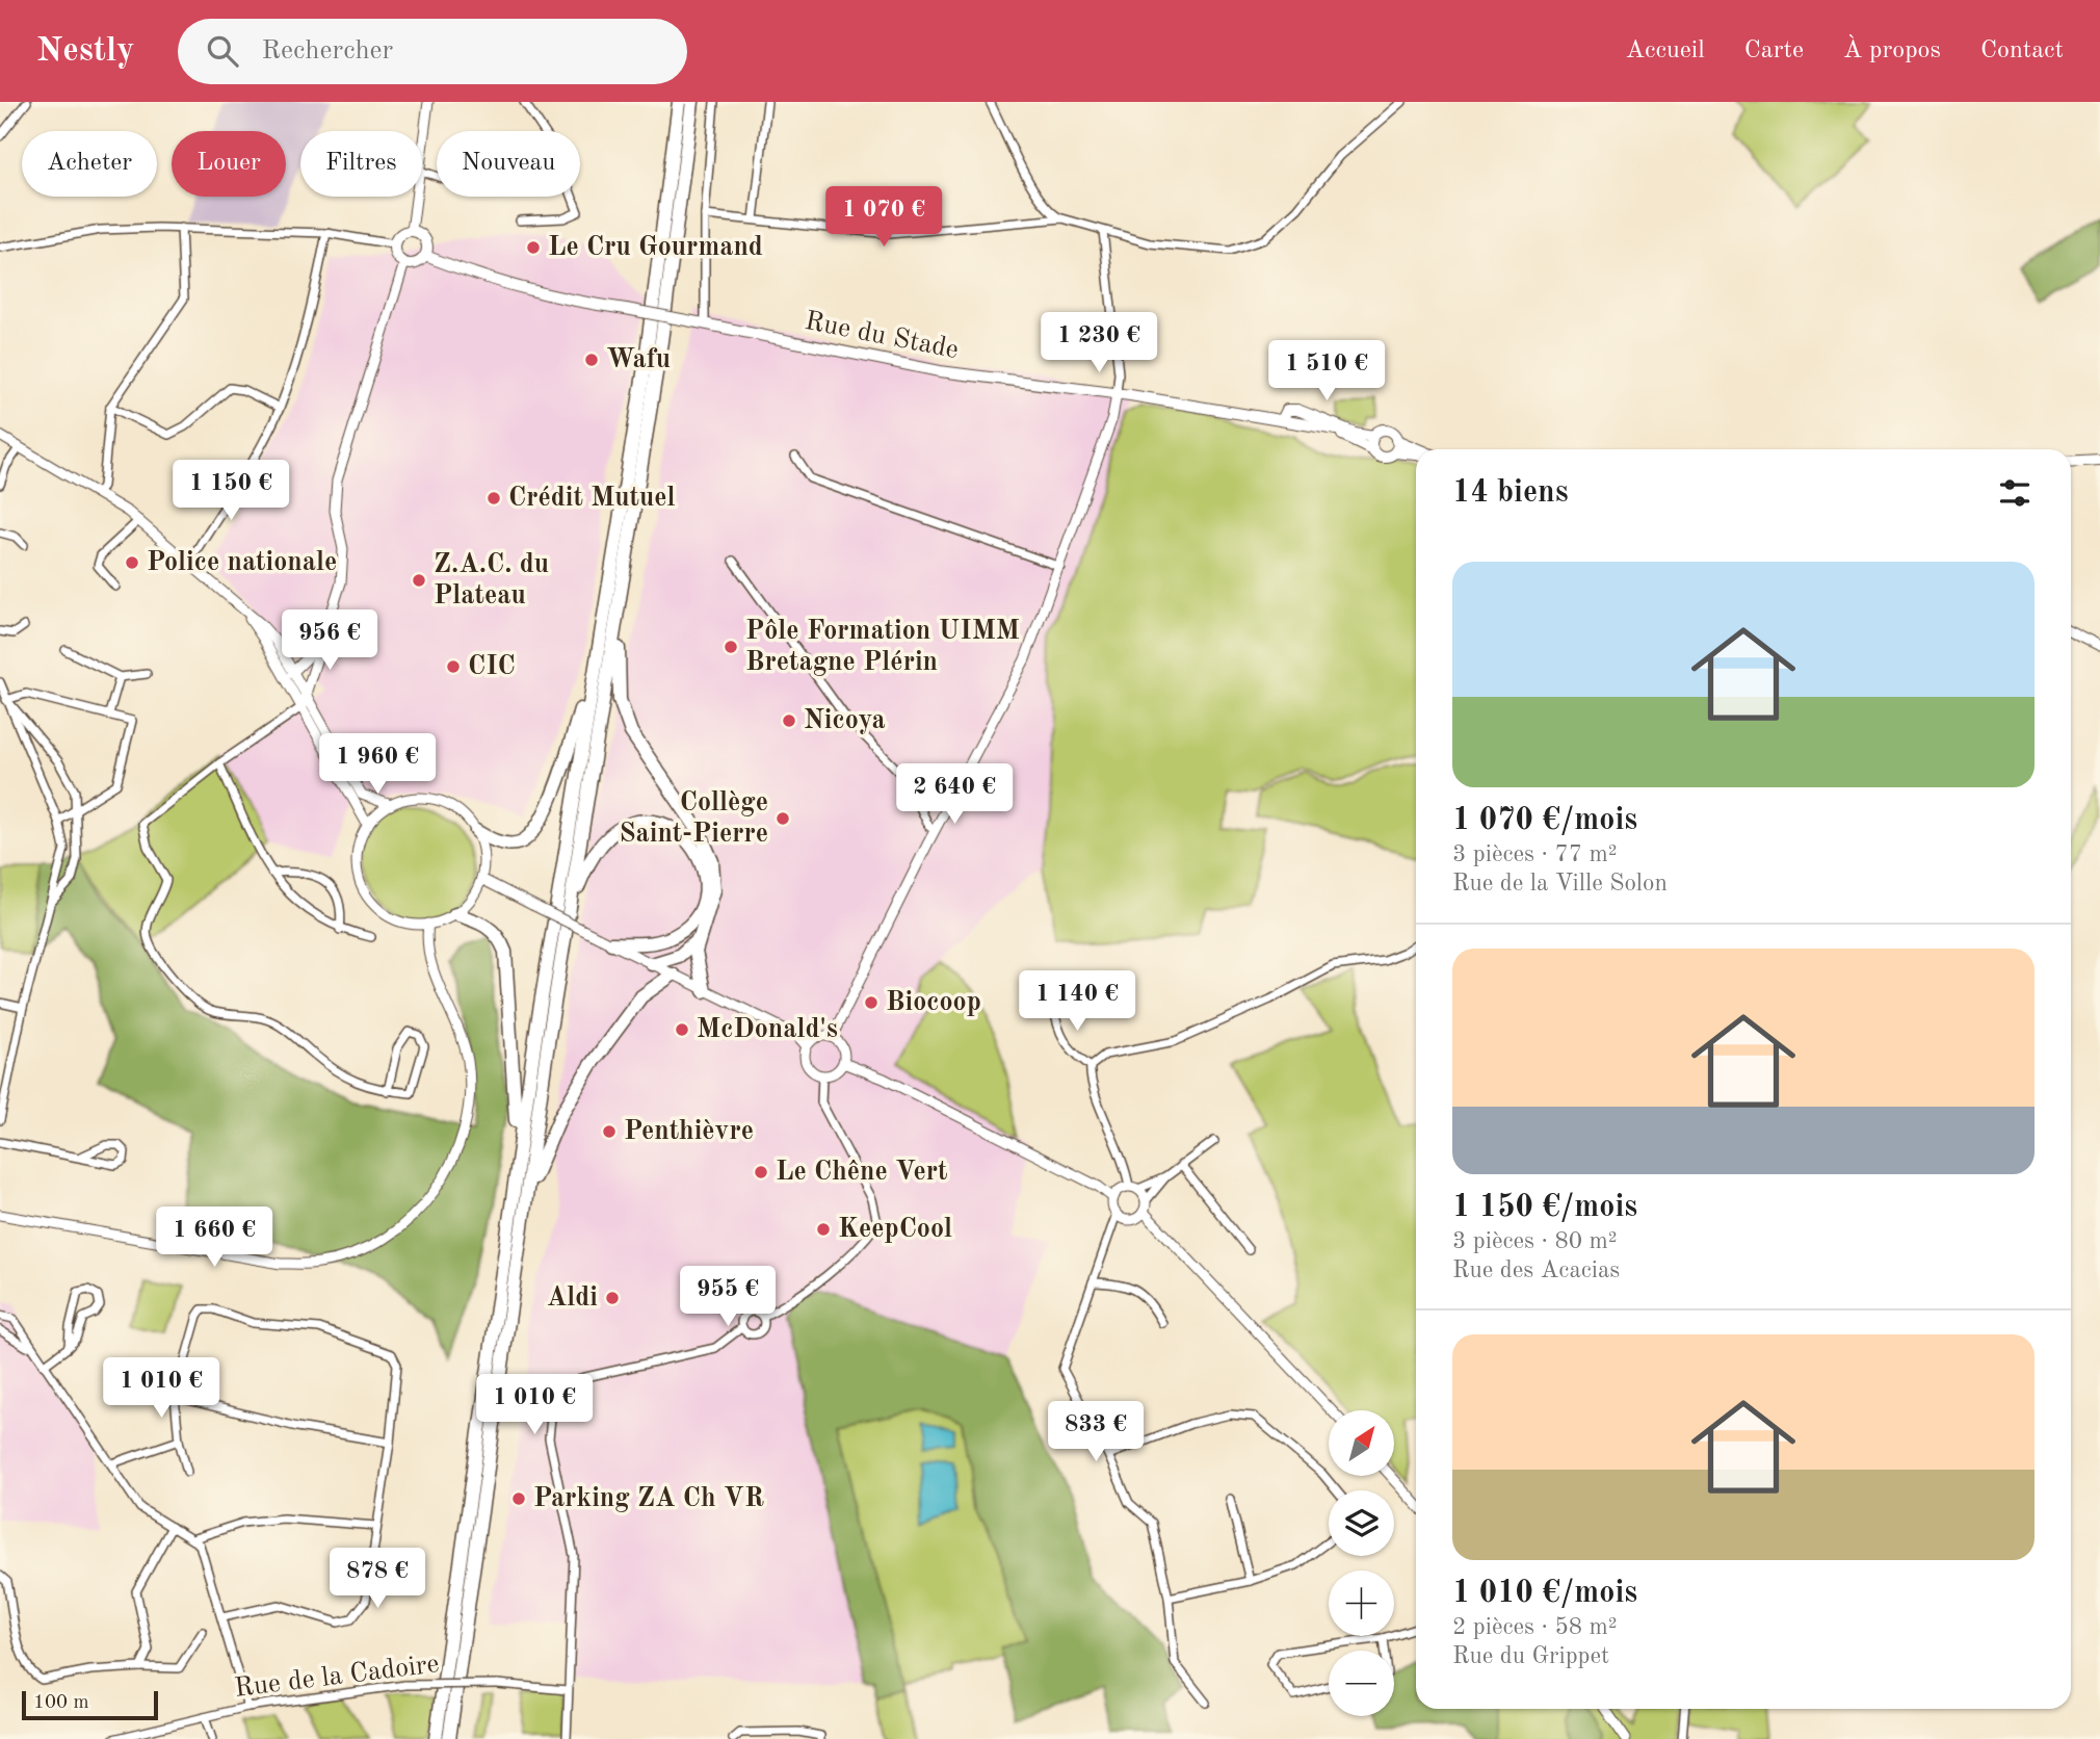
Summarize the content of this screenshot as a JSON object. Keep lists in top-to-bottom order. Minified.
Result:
{"streets":{"main road":["Rue du Stade"],"street":["Rue de la Cadoire"]},"places":["Le Cru Gourmand","Wafu","Crédit Mutuel","Police nationale","Z.A.C. du Plateau","Pôle Formation UIMM Bretagne Plérin","CIC","Nicoya","Collège Saint-Pierre","Biocoop","McDonald's","Penthièvre","Le Chêne Vert","KeepCool","Aldi","Parking ZA Ch VR"],"scale_bar":"100 m","north":"top right","page":{"header":"Nestly","search":"Rechercher","nav":["Accueil","Carte","À propos","Contact"],"chip":["Acheter","Louer","Filtres","Nouveau"],"price":["1 070 €","1 230 €","1 510 €","1 150 €","956 €","1 960 €","2 640 €","1 140 €","1 660 €","955 €","1 010 €","1 010 €","833 €","878 €"],"heading":"14 biens","list":[{"name":"1 070 €/mois","note":"3 pièces · 77 m² · Rue de la Ville Solon"},{"name":"1 150 €/mois","note":"3 pièces · 80 m² · Rue des Acacias"},{"name":"1 010 €/mois","note":"2 pièces · 58 m² · Rue du Grippet"}],"map_buttons":["+","−"],"scale":"100 m"}}
